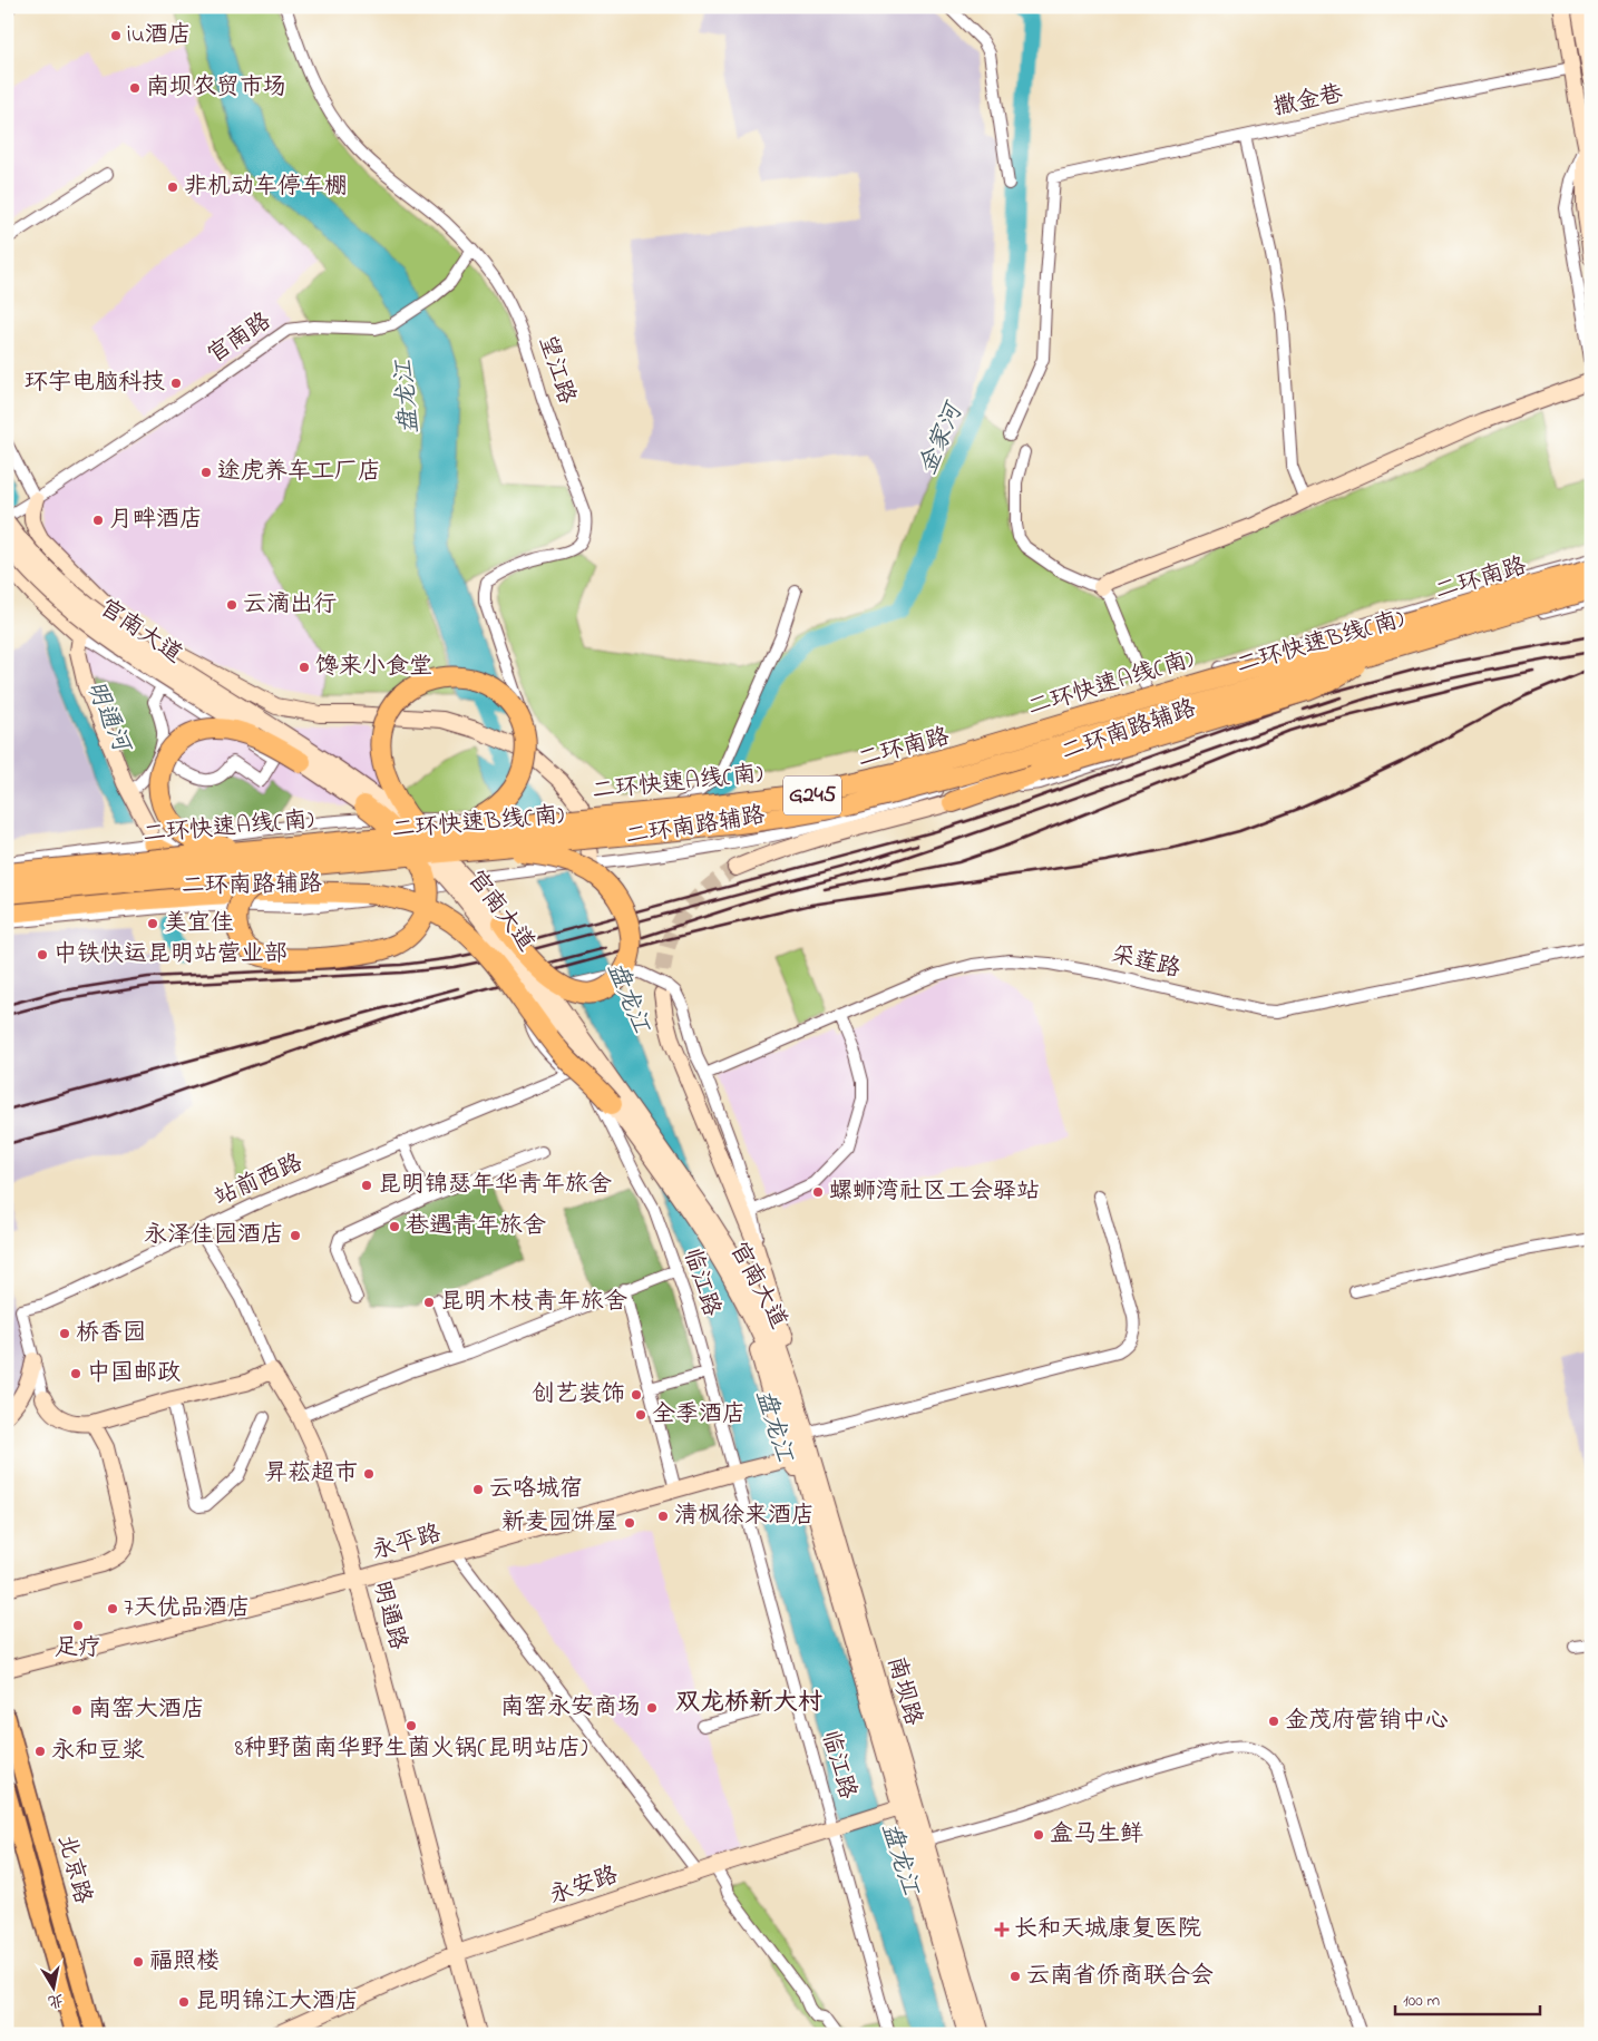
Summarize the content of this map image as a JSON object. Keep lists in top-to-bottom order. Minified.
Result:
{"streets":{"highway":["二环快速B线(南)","二环快速A线(南)"],"main road":["二环南路","官南大道","G245","永平路","明通路","南坝路","北京路","永安路"],"street":["撒金巷","官南路","望江路","二环南路辅路","采莲路","站前西路","临江路"]},"crossings":[["官南路","望江路"],["二环南路","二环快速B线(南)"],["二环南路","二环快速A线(南)"],["二环南路","二环南路辅路"],["官南大道","二环快速B线(南)"],["官南大道","南坝路"],["站前西路","临江路"],["站前西路","明通路"],["临江路","永平路"],["临江路","永安路"],["永平路","明通路"],["明通路","永安路"],["南坝路","永安路"]],"districts":["双龙桥新大村"],"water":["盘龙江","金家河","明通河"],"places":{"other":["iu酒店","南坝农贸市场","非机动车停车棚","环宇电脑科技","途虎养车工厂店","月畔酒店","云滴出行","馋来小食堂","美宜佳","中铁快运昆明站营业部","昆明锦瑟年华青年旅舍","螺蛳湾社区工会驿站","巷遇青年旅舍","永泽佳园酒店","昆明木枝青年旅舍","桥香园","中国邮政","创艺装饰","全季酒店","昇菘超市","云咯城宿","清枫徐来酒店","新麦园饼屋","7天优品酒店","足疗","南窑永安商场","南窑大酒店","金茂府营销中心","8种野菌南华野生菌火锅(昆明站店)","永和豆浆","盒马生鲜","福照楼","云南省侨商联合会","昆明锦江大酒店"],"health":["长和天城康复医院"]},"scale_bar":"100 m","north":"bottom"}
